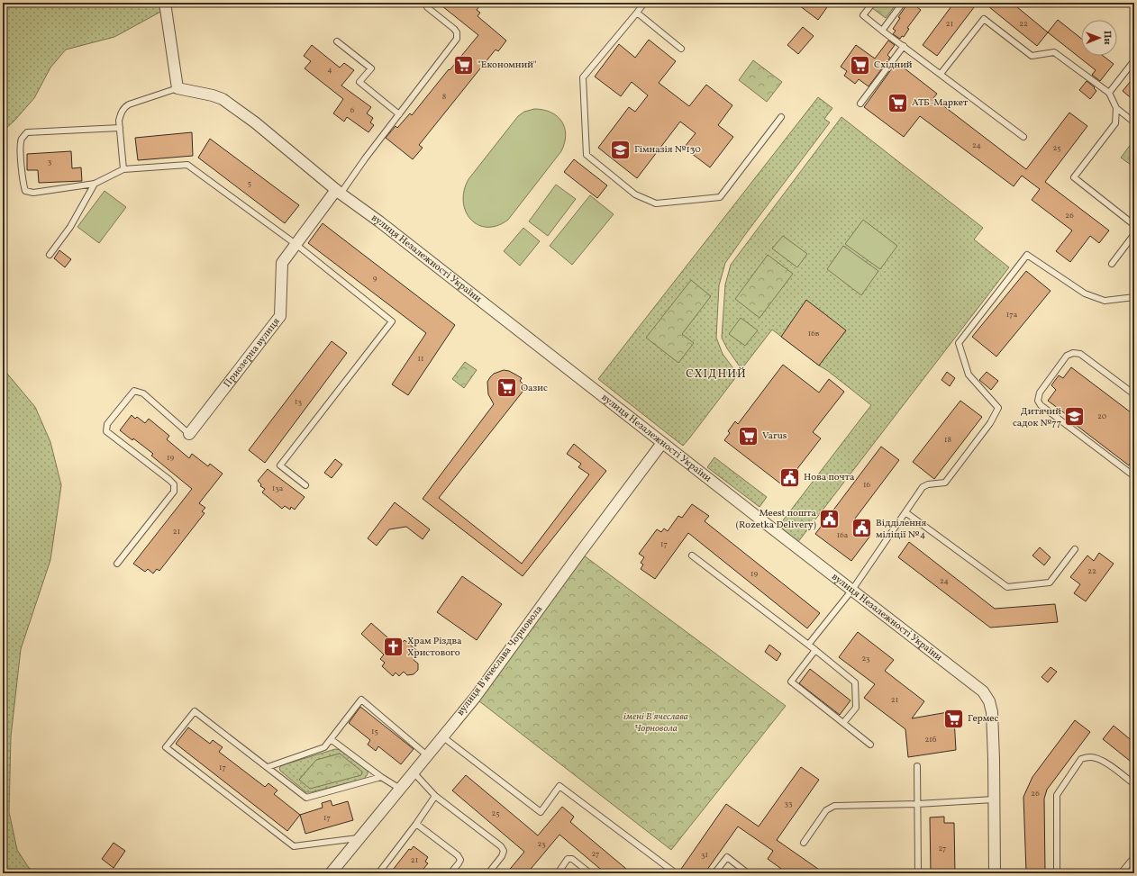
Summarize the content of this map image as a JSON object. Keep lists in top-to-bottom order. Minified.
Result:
{"streets":{"street":["вулиця Незалежності України","Приозерна вулиця","вулиця Вʼячеслава Чорновола"]},"crossings":[["вулиця Незалежності України","Приозерна вулиця"],["вулиця Незалежності України","вулиця Вʼячеслава Чорновола"]],"districts":["СХІДНИЙ"],"parks":["імені В'ячеслава Чорновола"],"places":{"supermarket":["\"Економний\"","Східний","АТБ-Маркет","Оазис","Varus","Гермес"],"school or university":["Гімназія №130","Дитячий садок №77"],"public building":["Нова почта","Meest пошта (Rozetka Delivery)","Відділення міліції №4"],"church":["Храм Різдва Христового"]},"house_numbers":["21","22","4","8","6","24","25","3","5","26","9","17а","16в","11","13","20","18","19","16","13а","21","16а","17","22","19","24","23","21","15","21б","17","26","33","25","17","23","27","27","31","21"],"north":"right"}
